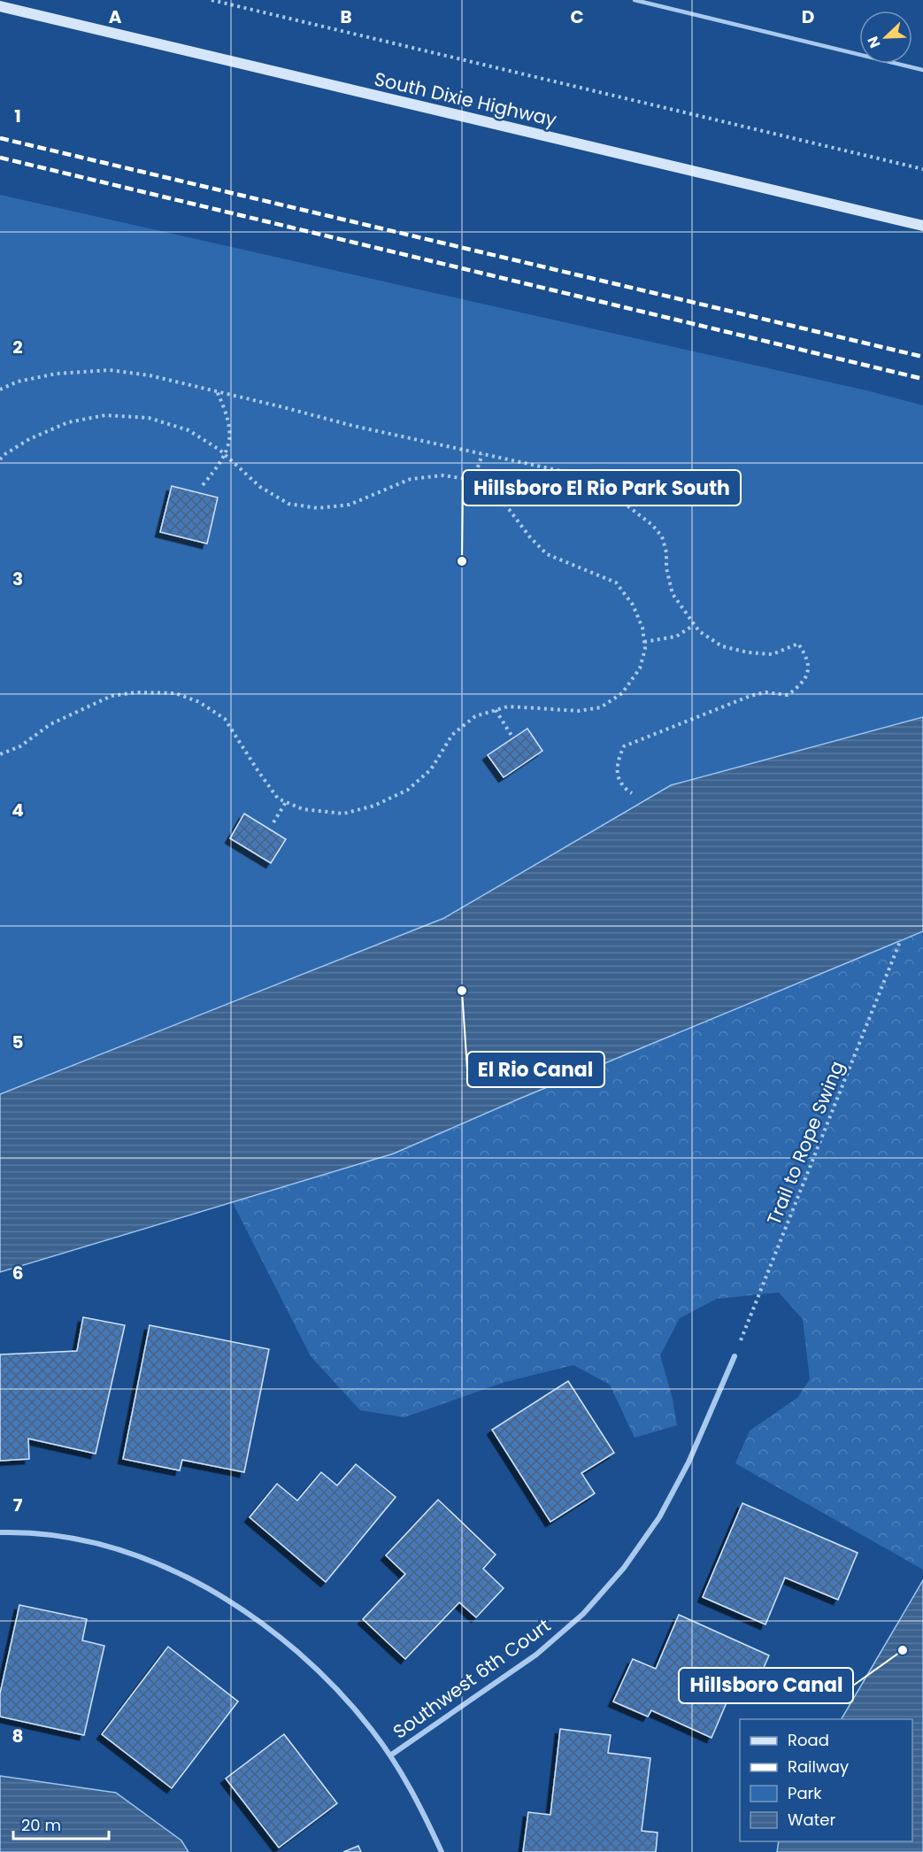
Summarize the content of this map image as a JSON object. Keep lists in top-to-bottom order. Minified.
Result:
{"streets":{"main road":["South Dixie Highway"],"street":["Southwest 6th Court"],"path":["Trail to Rope Swing"]},"crossings":[["Trail to Rope Swing","Southwest 6th Court"]],"places":["Hillsboro El Rio Park South","El Rio Canal","Hillsboro Canal"],"legend":["Road","Railway","Park","Water"],"scale_bar":"20 m","north":"bottom left","grid":{"columns":["A","B","C","D"],"rows":["1","2","3","4","5","6","7","8"]}}
